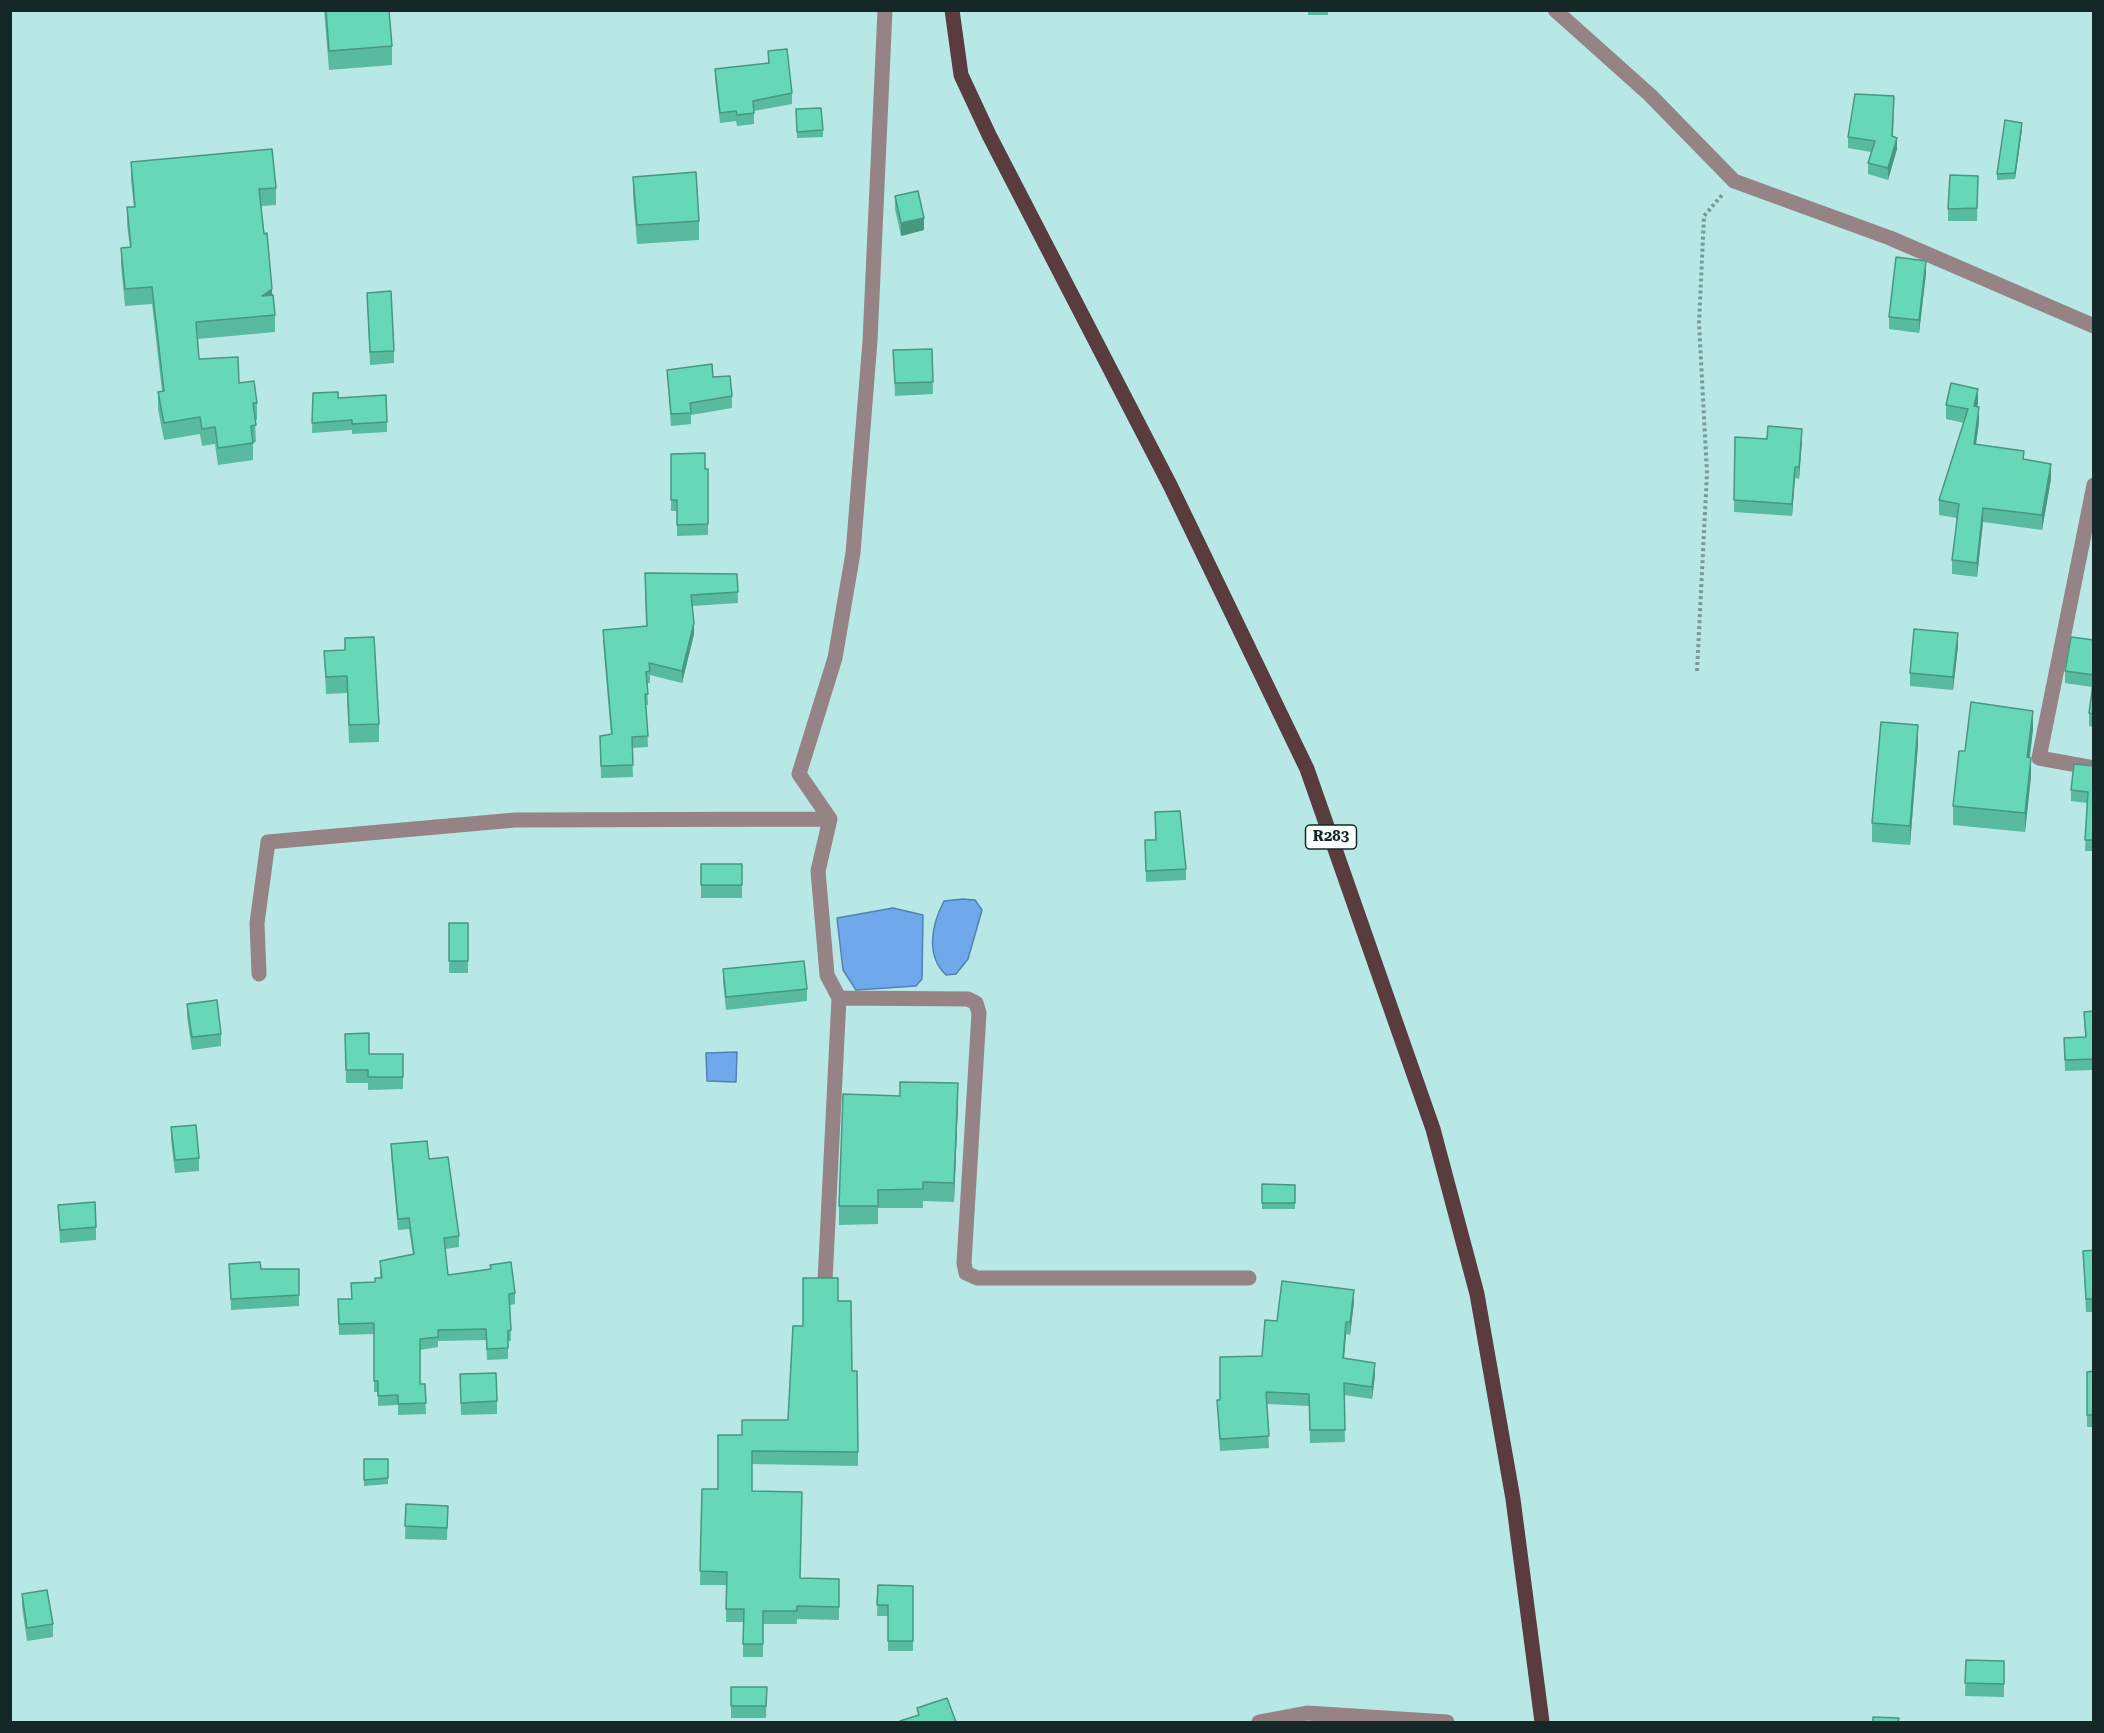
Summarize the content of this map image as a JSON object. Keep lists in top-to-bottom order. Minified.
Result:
{"streets":{"main road":["R283"]}}
